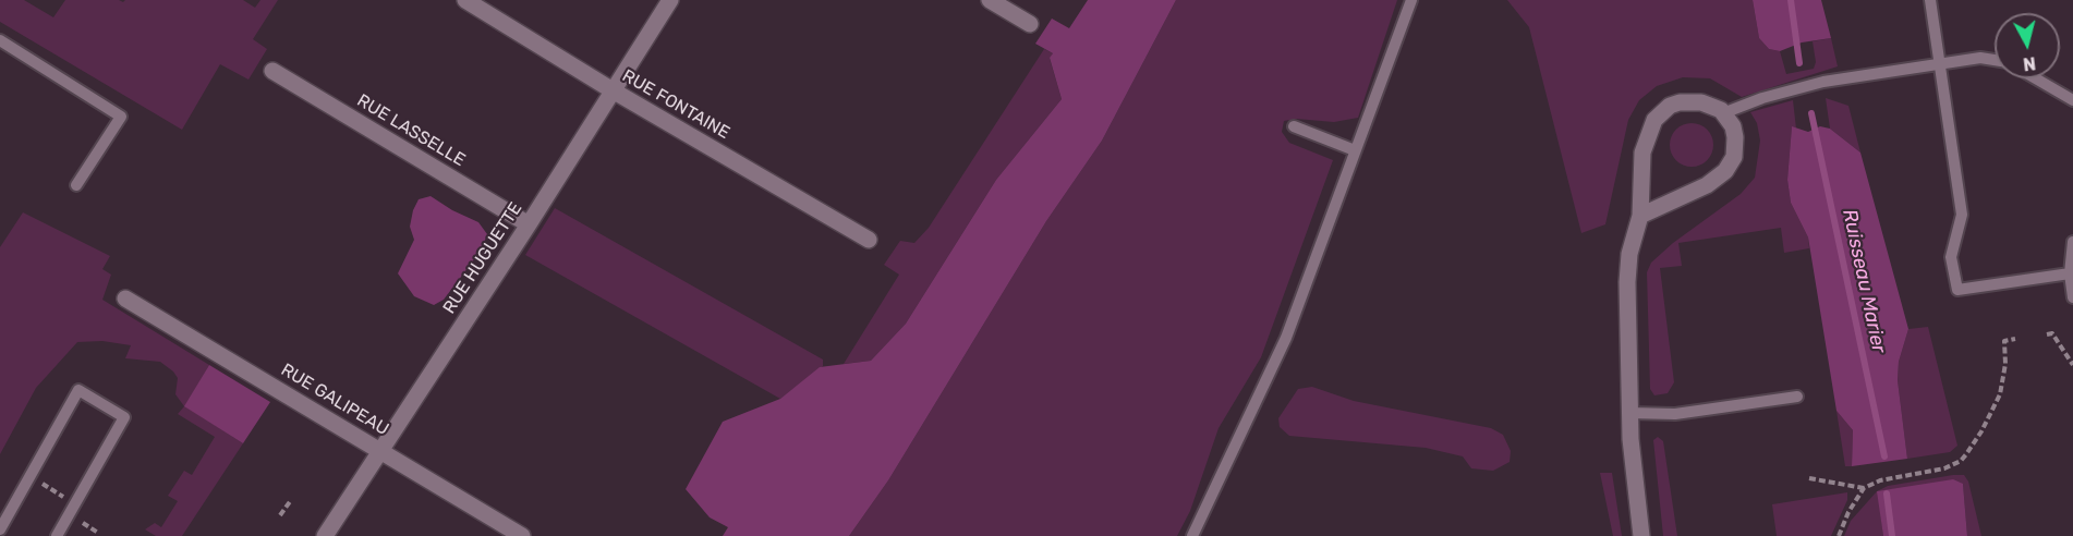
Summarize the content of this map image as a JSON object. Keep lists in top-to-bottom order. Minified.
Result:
{"streets":{"street":["RUE FONTAINE","RUE LASSELLE","RUE HUGUETTE","RUE GALIPEAU"]},"crossings":[["RUE FONTAINE","RUE HUGUETTE"],["RUE LASSELLE","RUE HUGUETTE"],["RUE HUGUETTE","RUE GALIPEAU"]],"water":["Ruisseau Marier"],"north":"bottom"}
